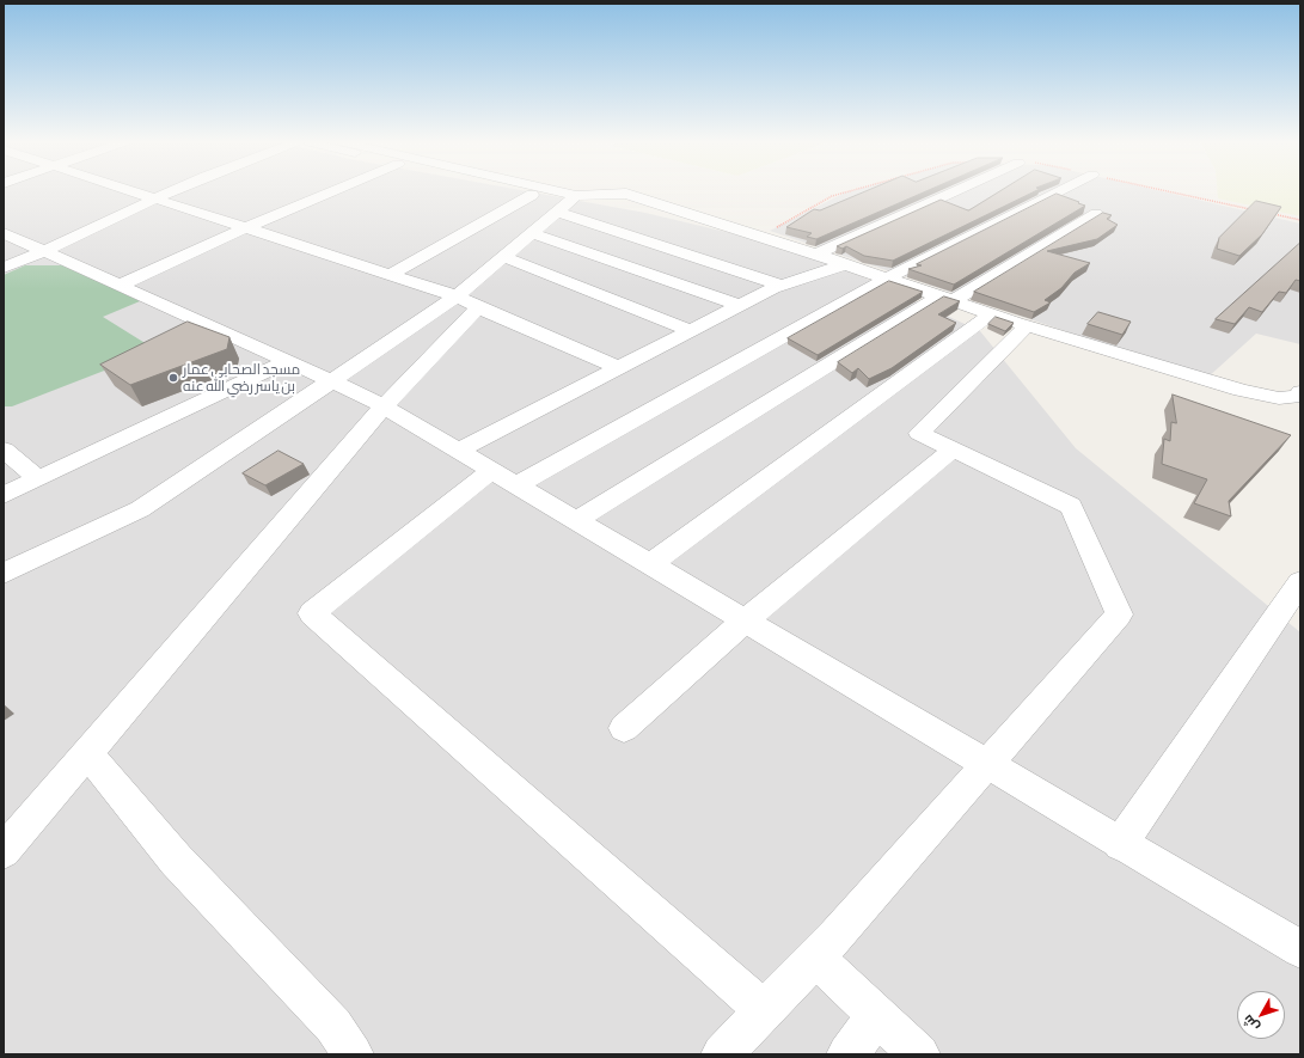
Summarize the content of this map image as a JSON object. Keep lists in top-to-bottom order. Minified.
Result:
{"places":["مسجد الصحابي عمار بن ياسر رضي الله عنه"],"north":"bottom left"}
